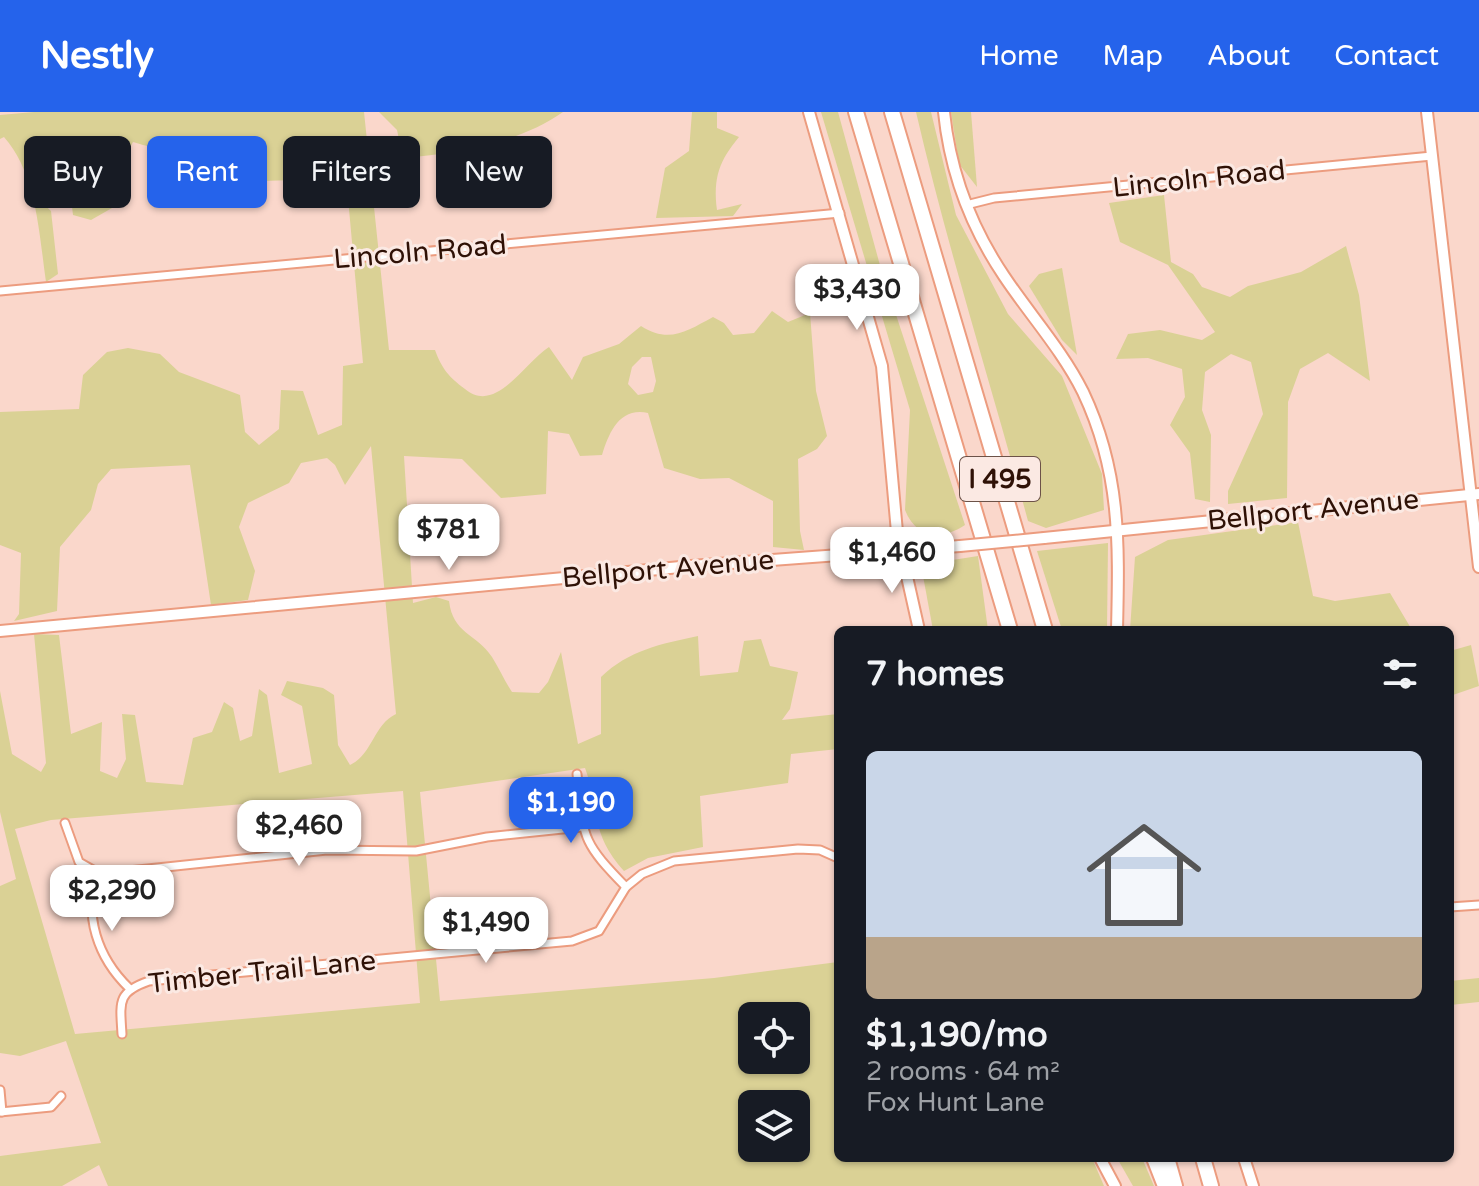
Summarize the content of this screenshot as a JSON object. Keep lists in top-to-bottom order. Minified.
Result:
{"streets":{"highway":["I 495"],"main road":["Bellport Avenue"],"street":["Lincoln Road","Timber Trail Lane"]},"page":{"header":"Nestly","nav":["Home","Map","About","Contact"],"chip":["Buy","Rent","Filters","New"],"price":["$3,430","$781","$1,460","$1,190","$2,460","$2,290","$1,490"],"heading":"7 homes","list":[{"name":"$1,190/mo","note":"2 rooms · 64 m² · Fox Hunt Lane"}]}}
